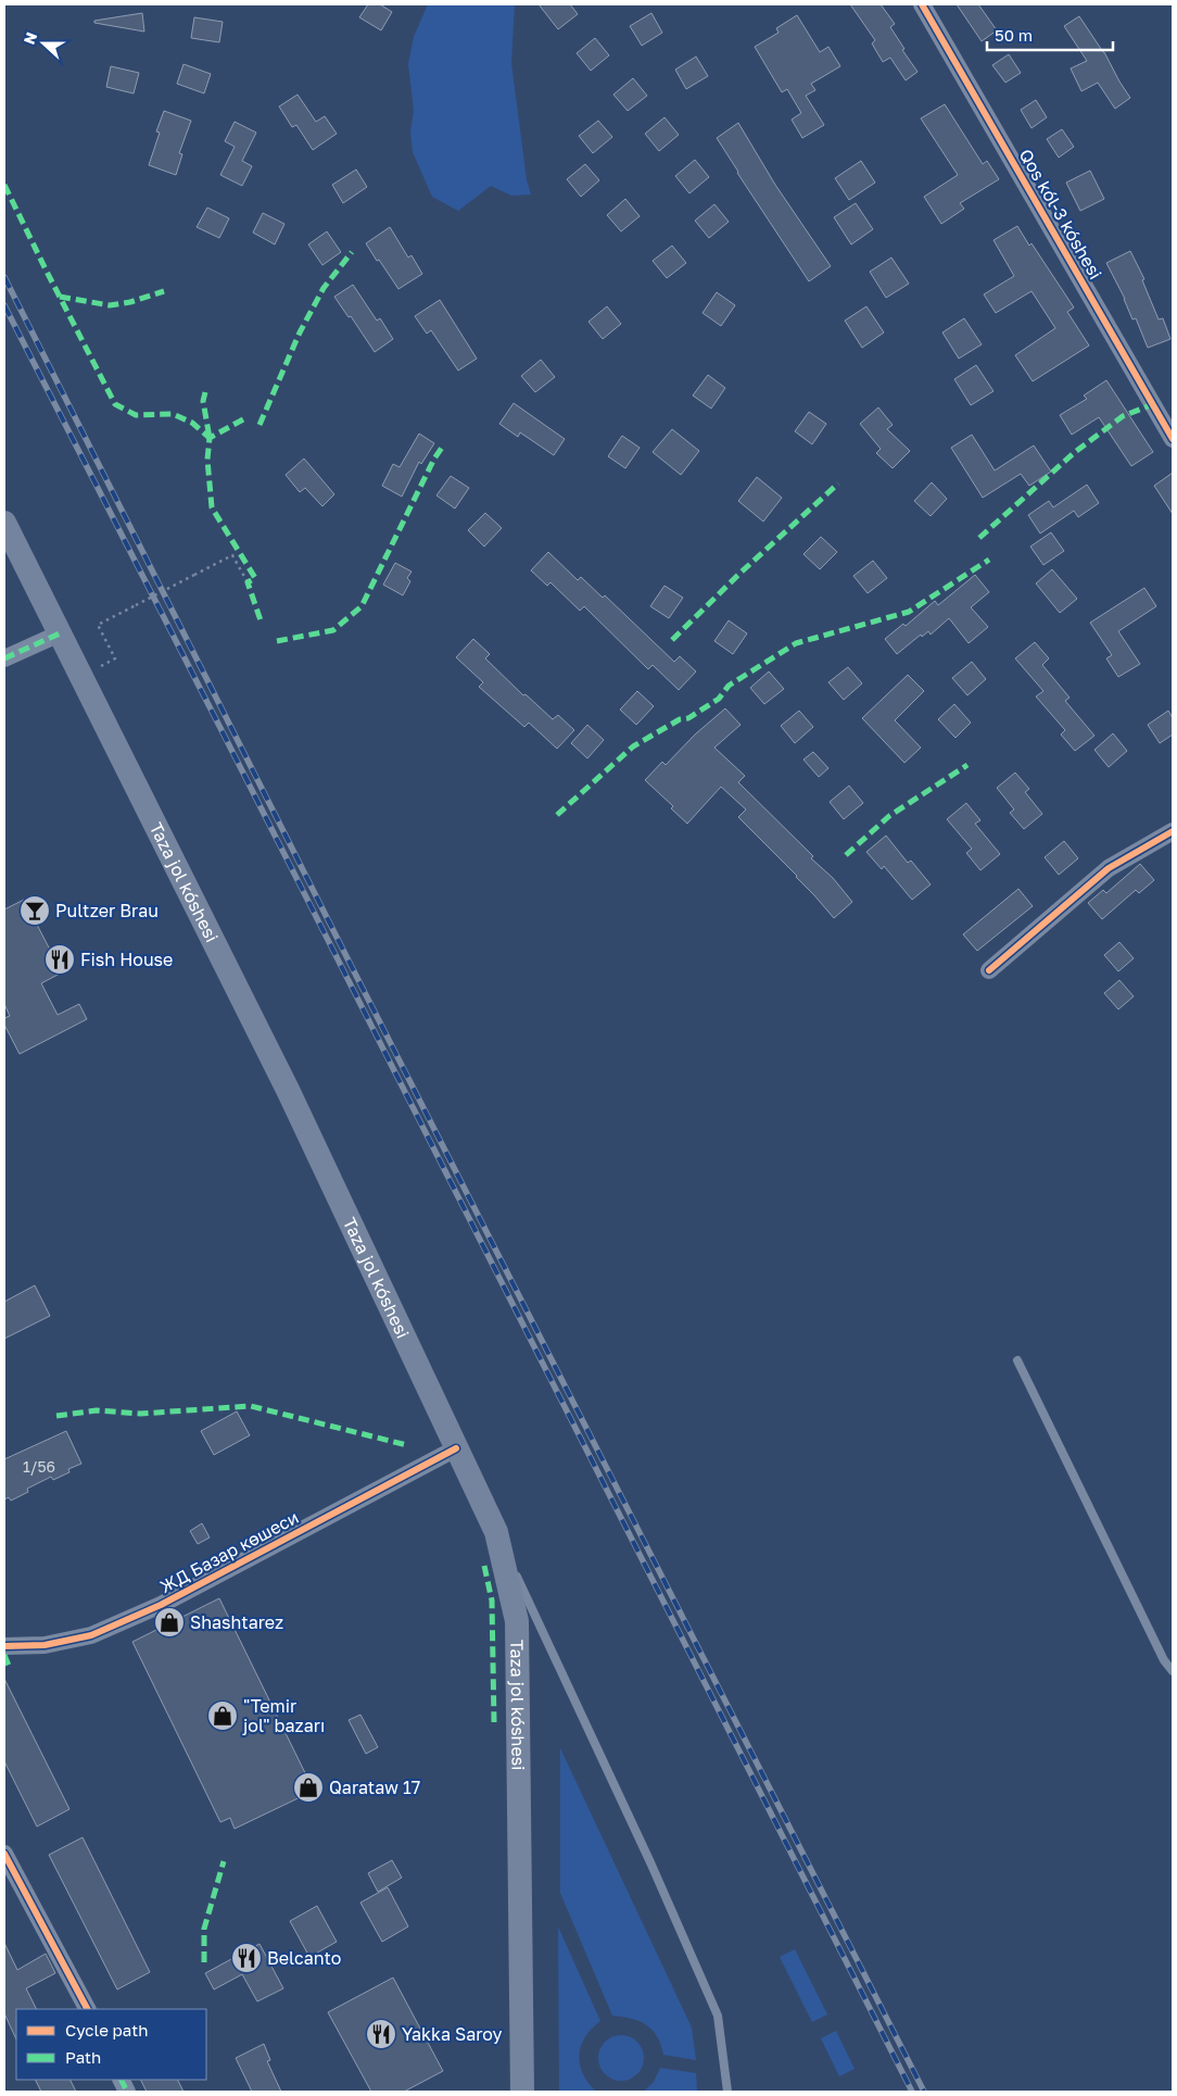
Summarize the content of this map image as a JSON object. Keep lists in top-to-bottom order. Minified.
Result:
{"streets":{"main road":["Taza jol kóshesi"],"street":["Qos kól-3 kóshesi","ЖД Базар көшеси"]},"crossings":[["Taza jol kóshesi","ЖД Базар көшеси"]],"places":{"bar":["Pultzer Brau"],"restaurant":["Fish House","Belcanto","Yakka Saroy"],"shop":["Shashtarez","\"Temir jol\" bazarı","Qarataw 17"]},"house_numbers":["1/56"],"legend":["Cycle path","Path"],"scale_bar":"50 m","north":"left"}
